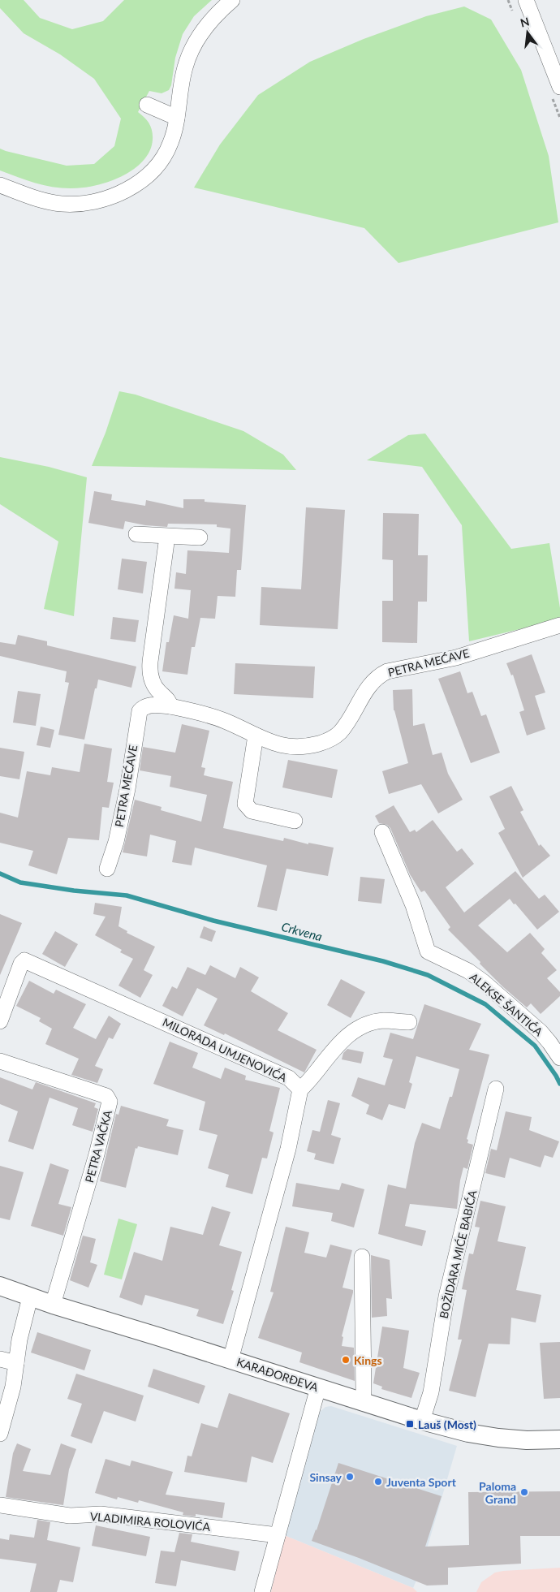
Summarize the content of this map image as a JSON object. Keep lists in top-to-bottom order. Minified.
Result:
{"streets":{"main road":["KARAĐORĐEVA"],"street":["PETRA MEĆAVE","ALEKSE ŠANTIĆA","MILORADA UMJENOVIĆA","PETRA VAČKA","BOŽIDARA MIĆE BABIĆA","VLADIMIRA ROLOVIĆA"]},"crossings":[["PETRA VAČKA","KARAĐORĐEVA"],["BOŽIDARA MIĆE BABIĆA","KARAĐORĐEVA"]],"water":["Crkvena"],"places":{"other":["Kings","Sinsay","Juventa Sport","Paloma Grand"],"transit":["Lauš (Most)"]},"north":"top"}
